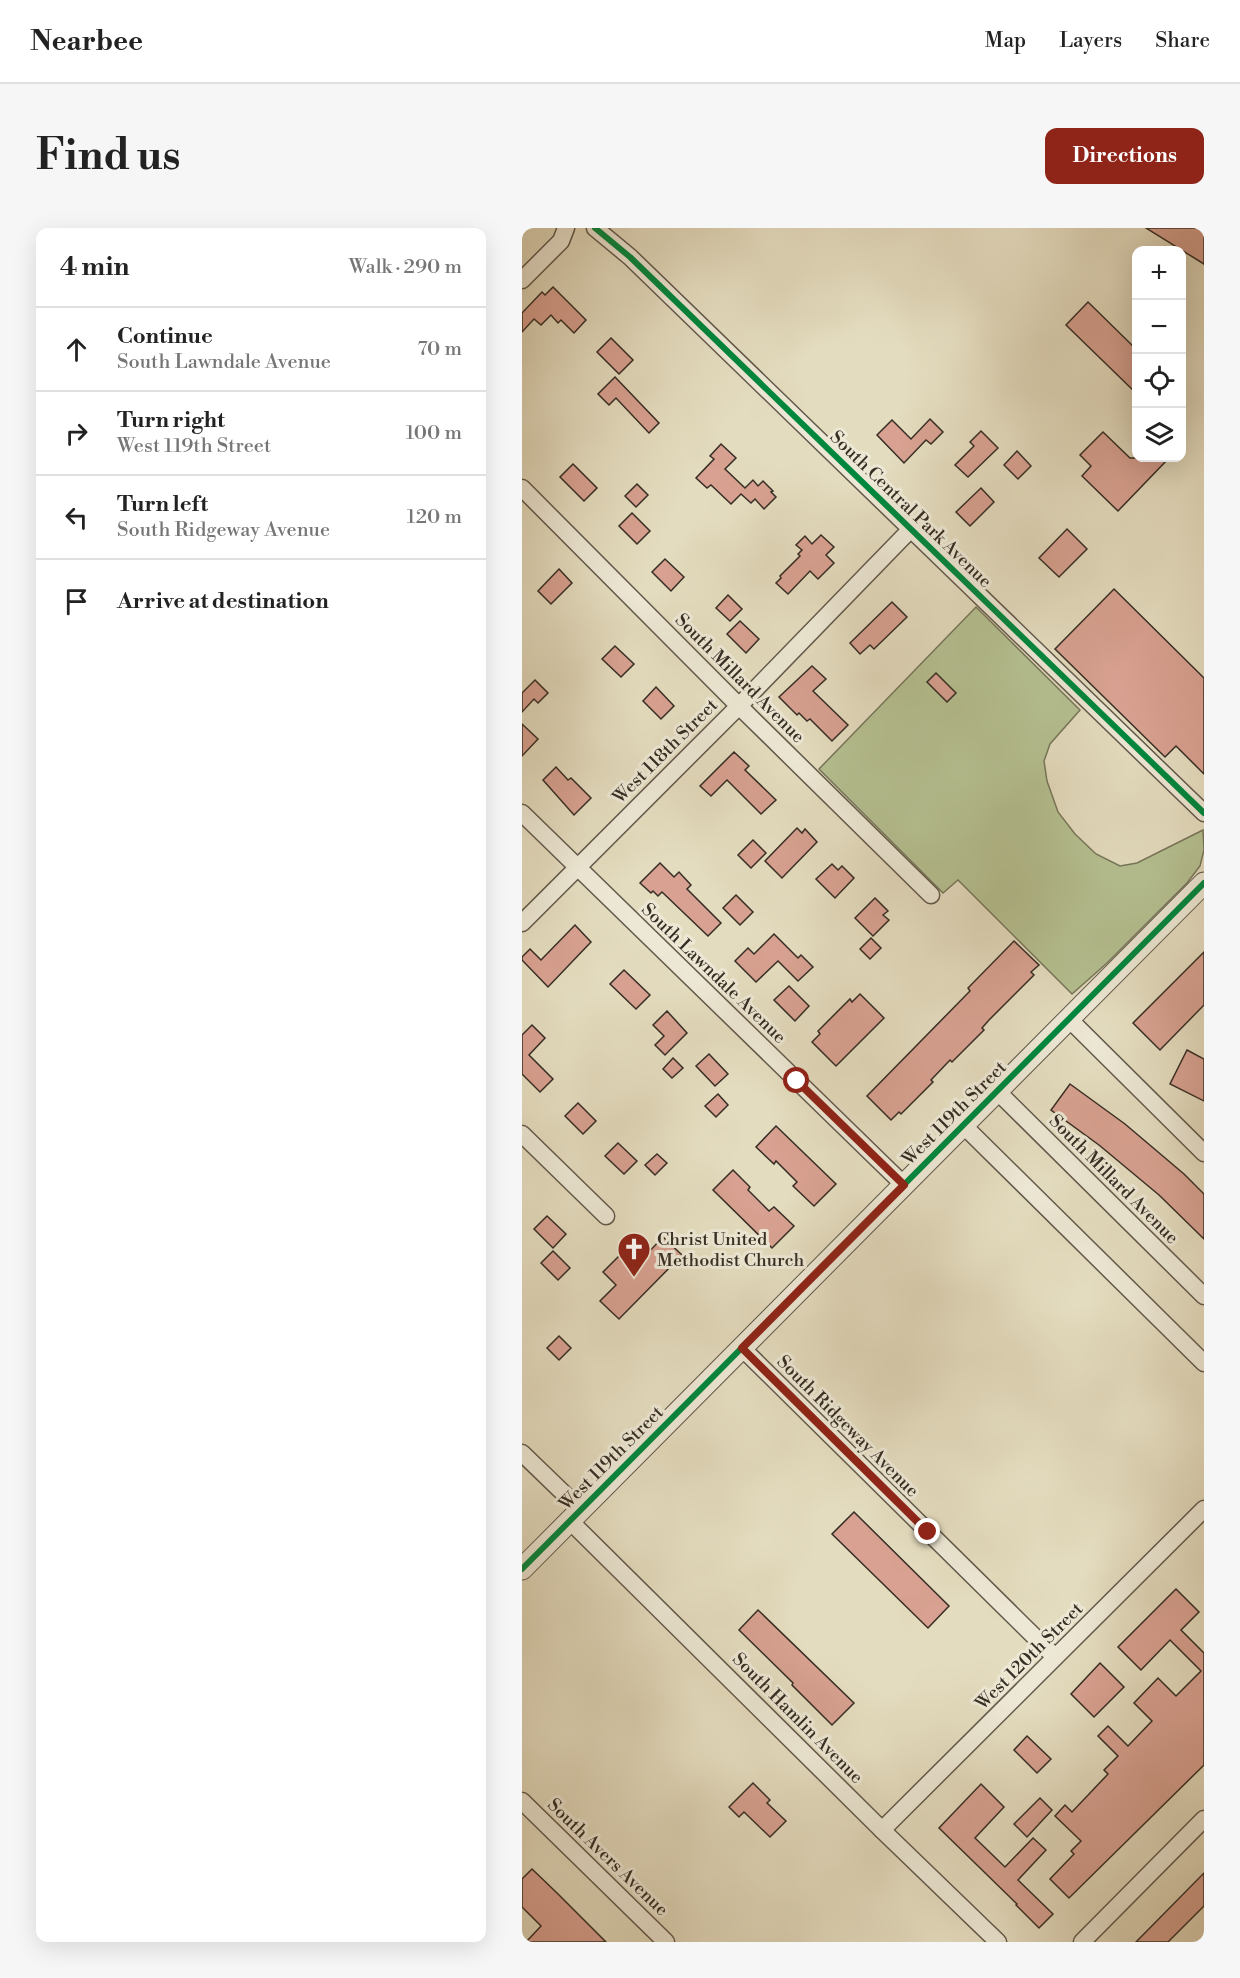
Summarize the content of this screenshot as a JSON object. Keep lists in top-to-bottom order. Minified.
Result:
{"streets":{"street":["South Central Park Avenue","South Millard Avenue","West 118th Street","South Lawndale Avenue","West 119th Street","South Ridgeway Avenue","West 120th Street","South Hamlin Avenue","South Avers Avenue"]},"crossings":[["South Central Park Avenue","West 118th Street"],["South Millard Avenue","West 118th Street"],["South Millard Avenue","West 119th Street"],["West 118th Street","South Lawndale Avenue"],["South Lawndale Avenue","West 119th Street"],["West 119th Street","South Ridgeway Avenue"],["West 119th Street","South Hamlin Avenue"],["South Ridgeway Avenue","West 120th Street"],["West 120th Street","South Hamlin Avenue"]],"places":{"church":["Christ United Methodist Church"]},"page":{"header":"Nearbee","nav":["Map","Layers","Share"],"buttons":"Directions","title":"Find us","heading":["4 min","Walk · 290 m"],"map_buttons":["+","−"],"list":[["Continue","South Lawndale Avenue","70 m"],["Turn right","West 119th Street","100 m"],["Turn left","South Ridgeway Avenue","120 m"],"Arrive at destination"]}}
